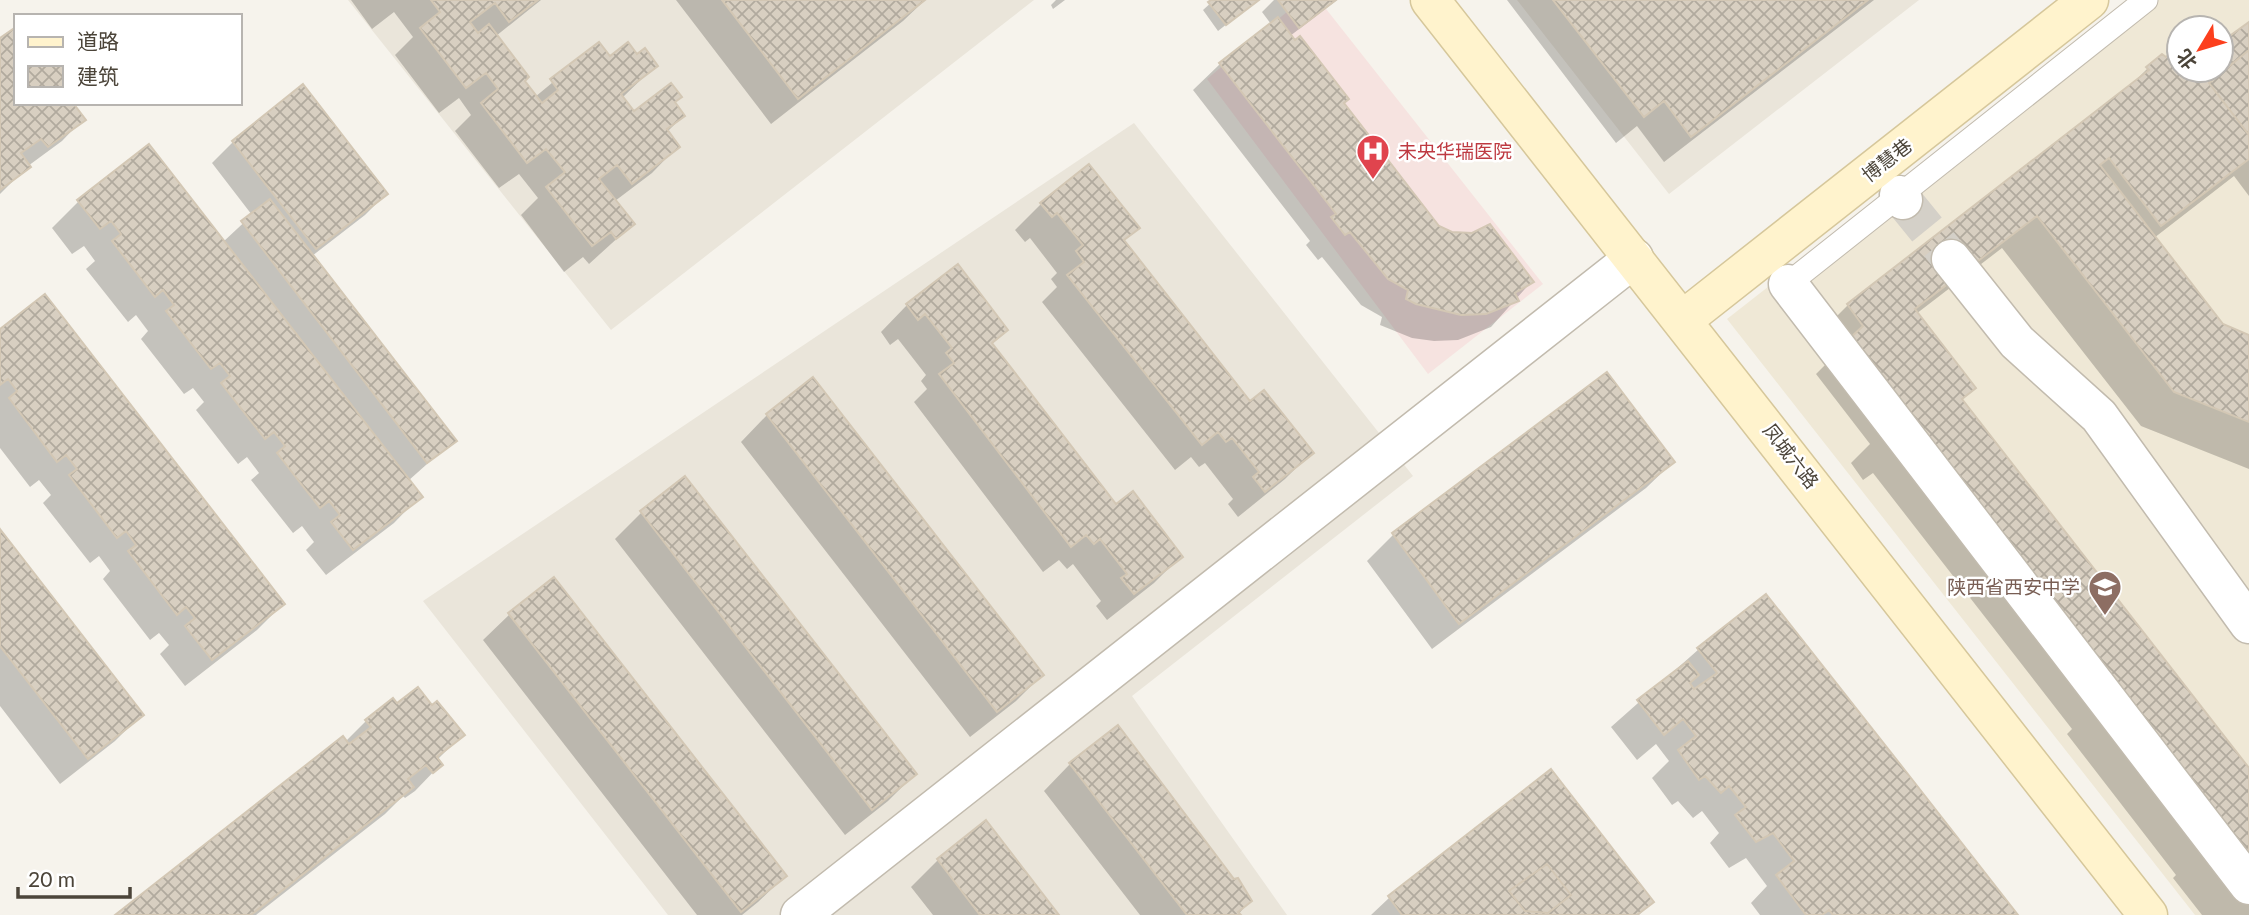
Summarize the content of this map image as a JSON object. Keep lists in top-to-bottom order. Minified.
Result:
{"streets":{"street":["博慧巷","凤城六路"]},"crossings":[["博慧巷","凤城六路"]],"places":{"hospital":["未央华瑞医院"],"school or university":["陕西省西安中学"]},"legend":["道路","建筑"],"scale_bar":"20 m","north":"bottom left"}
